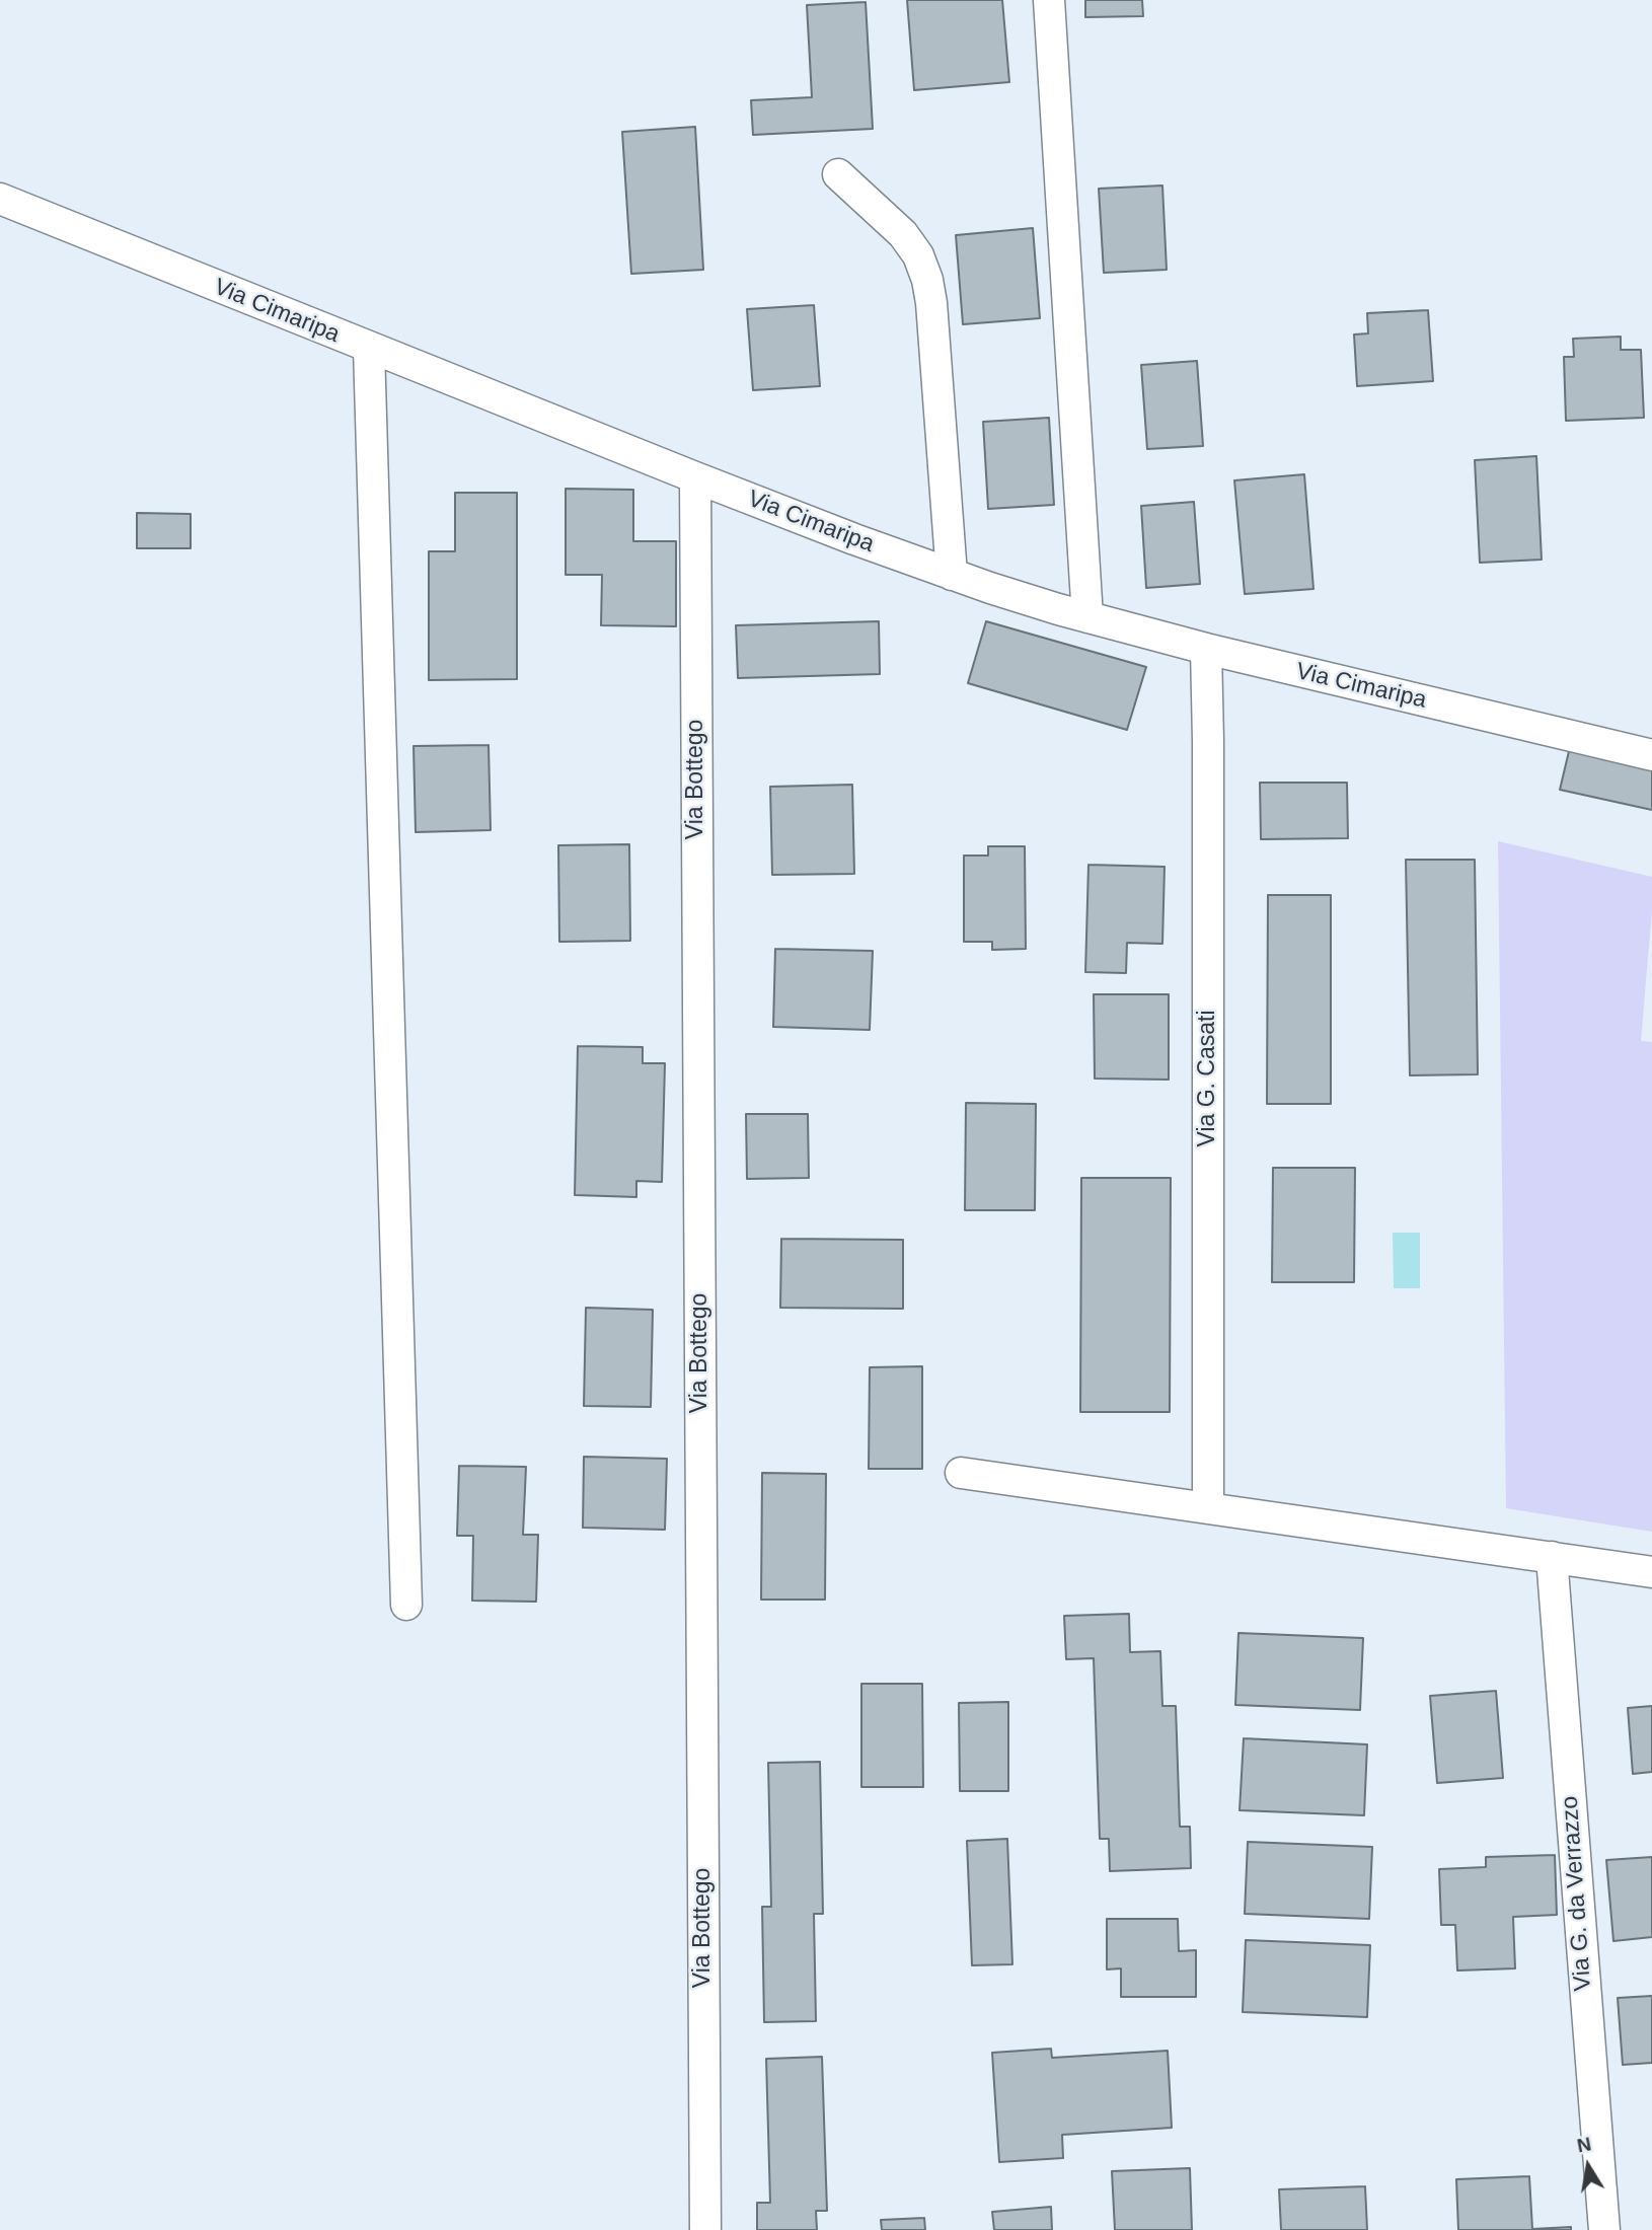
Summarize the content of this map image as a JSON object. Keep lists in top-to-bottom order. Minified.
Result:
{"streets":{"street":["Via Cimaripa","Via Bottego","Via G. Casati","Via G. da Verrazzo"]},"crossings":[["Via Cimaripa","Via Bottego"],["Via Cimaripa","Via G. Casati"]],"north":"top"}
